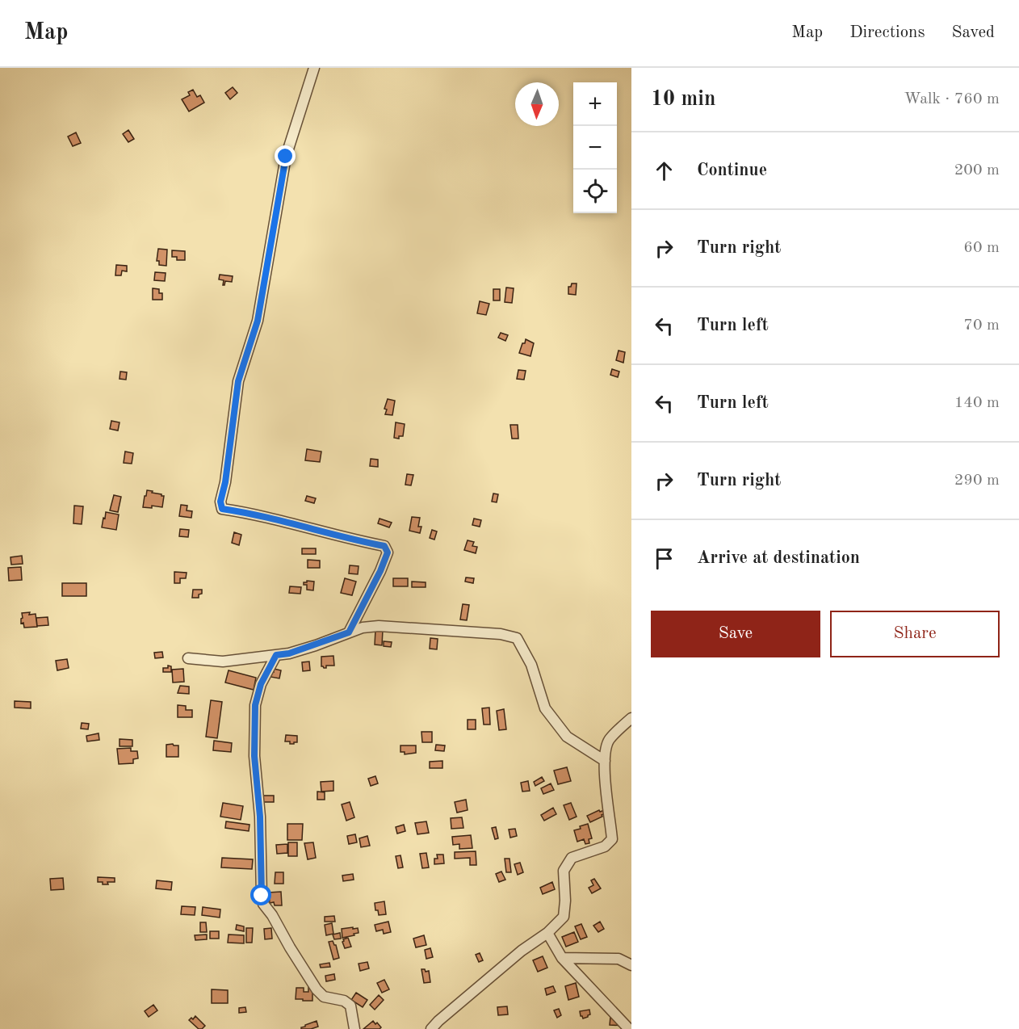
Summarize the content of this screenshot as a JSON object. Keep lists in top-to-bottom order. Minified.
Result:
{"north":"bottom","page":{"header":"Map","nav":["Map","Directions","Saved"],"heading":["10 min","Walk · 760 m"],"map_buttons":["+","−"],"list":[["Continue","200 m"],["Turn right","60 m"],["Turn left","70 m"],["Turn left","140 m"],["Turn right","290 m"],"Arrive at destination"],"buttons":["Save","Share"]}}
